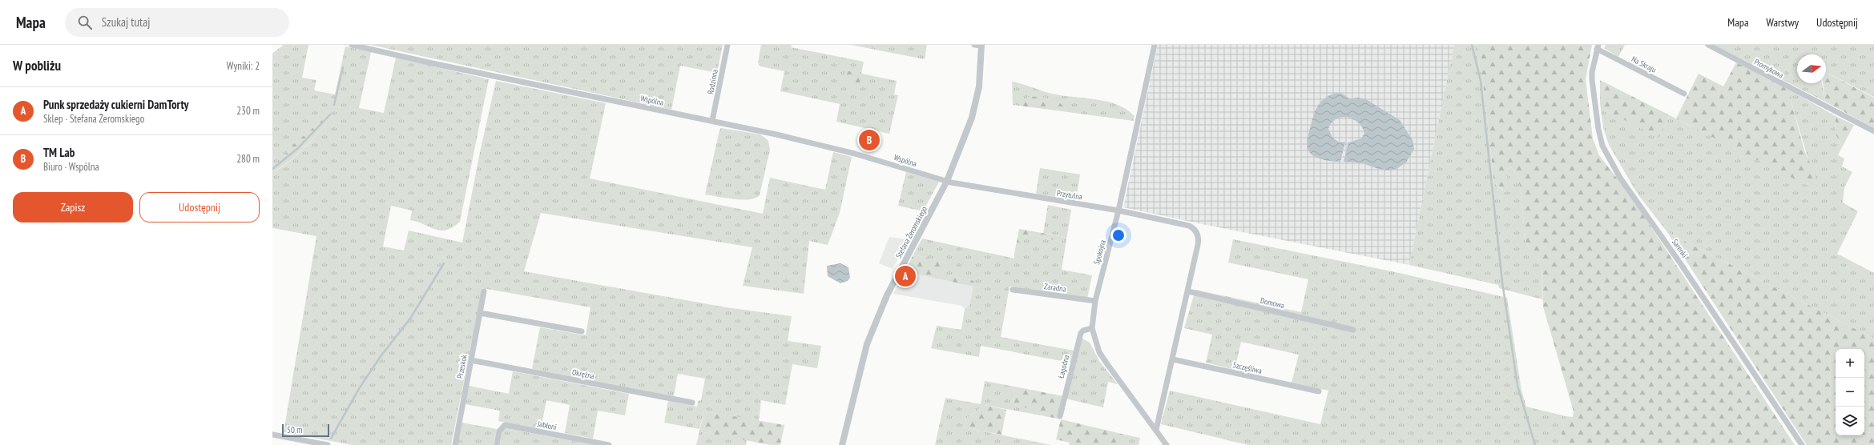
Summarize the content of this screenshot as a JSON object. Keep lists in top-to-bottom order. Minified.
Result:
{"streets":{"street":["Na Skraju","Promykowa","Rodzinna","Wspólna","Przytulna","Stefana Żeromskiego","Sarenki","Spokojna","Zaradna","Domowa","Przeskok","Łagodna","Szczęśliwa","Okrężna","Jabłoni"]},"crossings":[["Na Skraju","Sarenki"],["Rodzinna","Wspólna"],["Wspólna","Przytulna"],["Wspólna","Stefana Żeromskiego"],["Przytulna","Stefana Żeromskiego"],["Przytulna","Spokojna"],["Przytulna","Domowa"],["Spokojna","Zaradna"],["Spokojna","Łagodna"],["Przeskok","Okrężna"]],"scale_bar":"50 m","north":"right","page":{"header":"Mapa","search":"Szukaj tutaj","nav":["Mapa","Warstwy","Udostępnij"],"heading":["W pobliżu","Wyniki: 2"],"list":[{"mark":"A","name":"Punk sprzedaży cukierni DamTorty","note":"Sklep · Stefana Żeromskiego","value":"230 m"},{"mark":"B","name":"TM Lab","note":"Biuro · Wspólna","value":"280 m"}],"pins":["B","A"],"buttons":["Zapisz","Udostępnij"],"map_buttons":["+","−"],"scale":"50 m"}}
